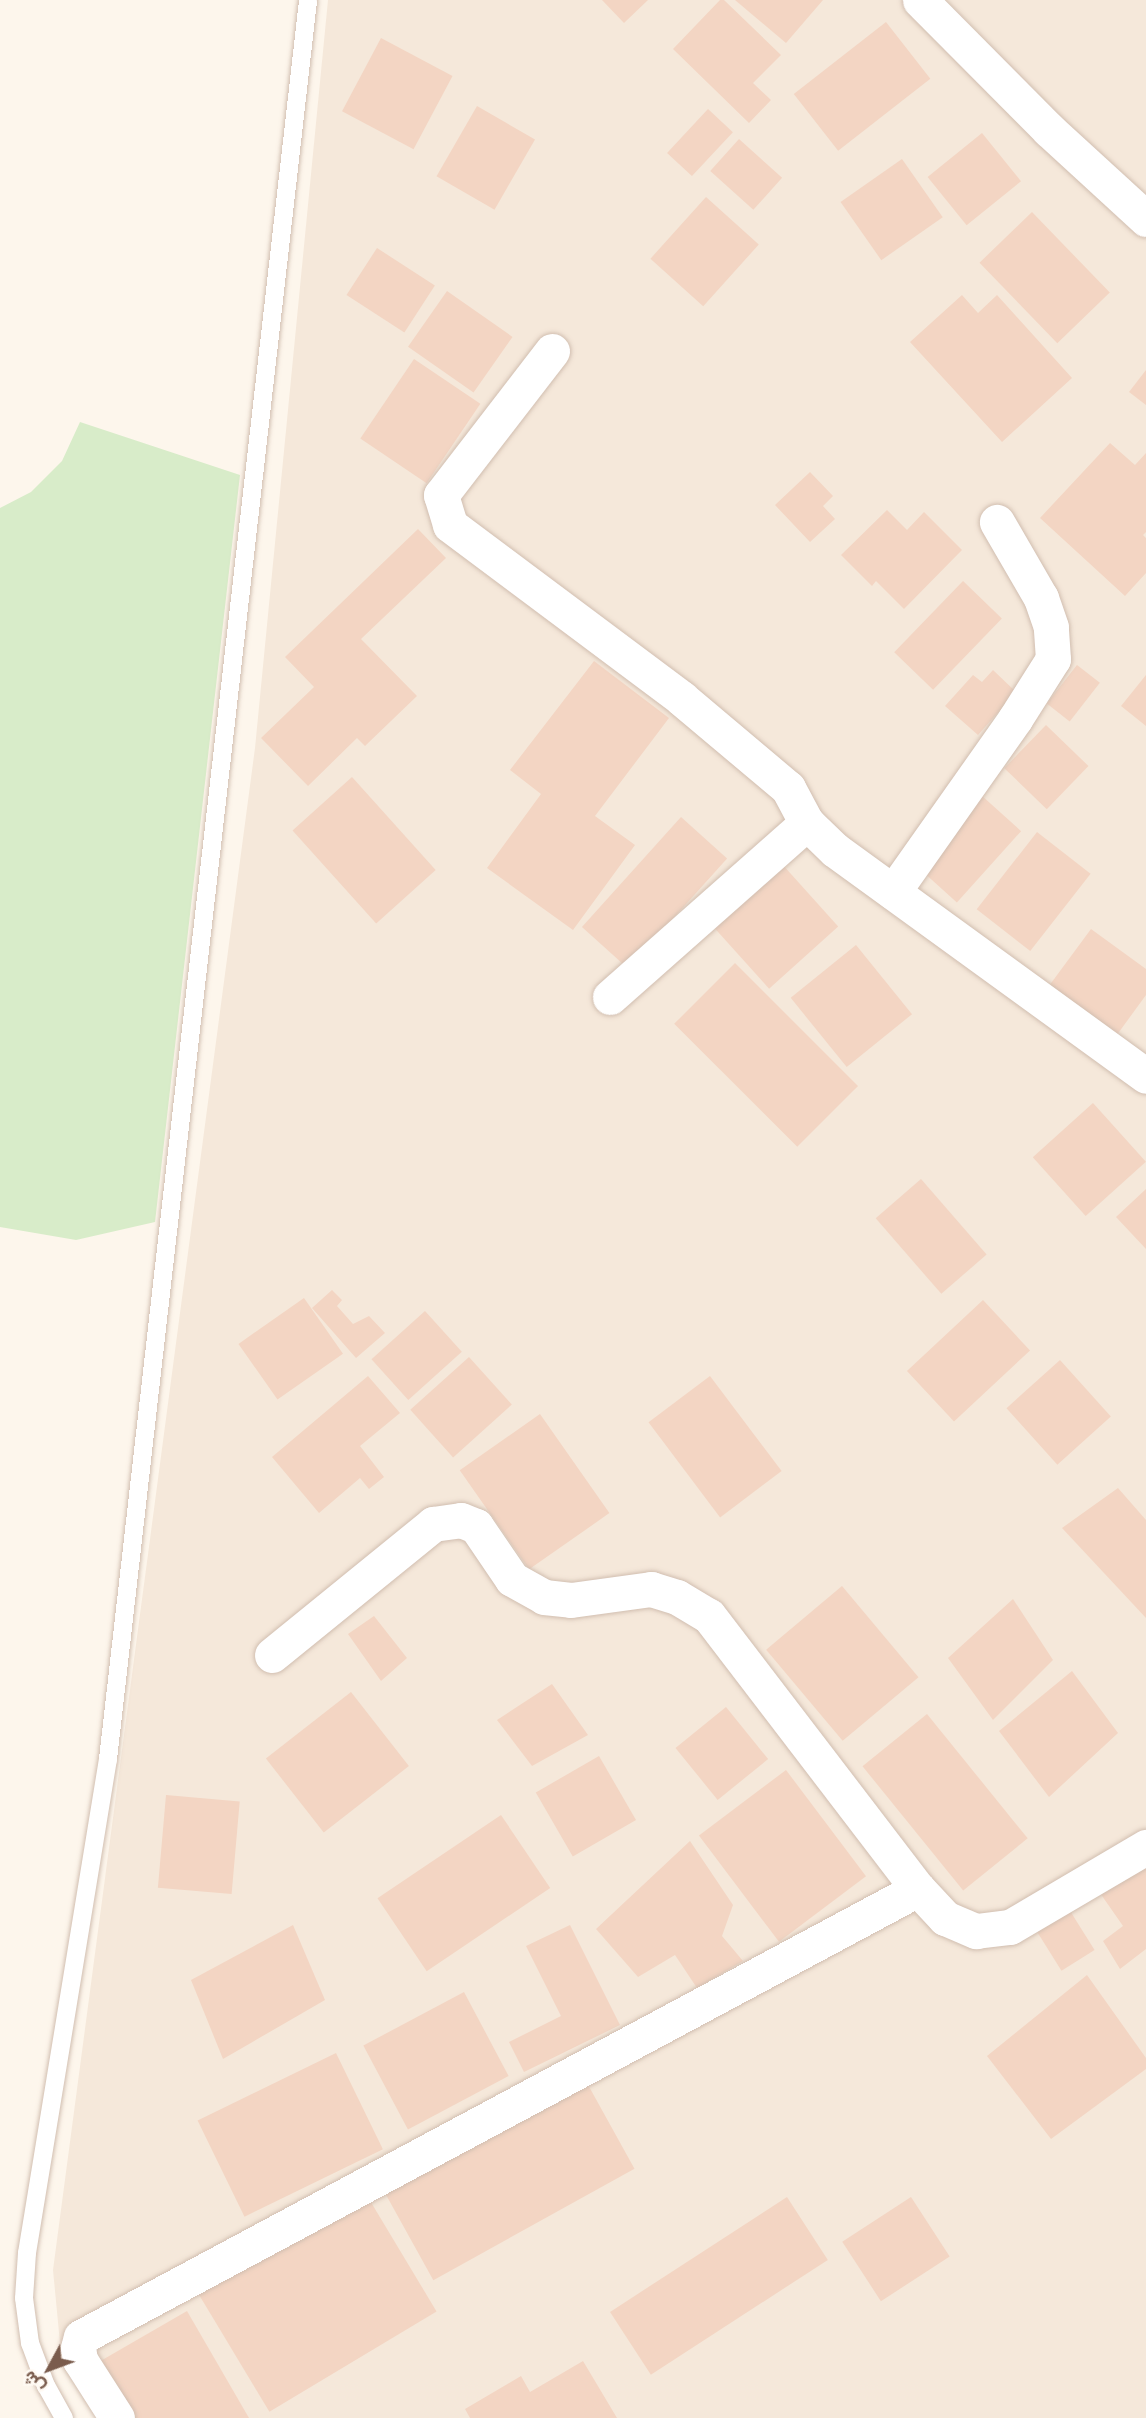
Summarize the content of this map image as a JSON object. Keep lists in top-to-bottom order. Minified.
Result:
{"north":"bottom left"}
